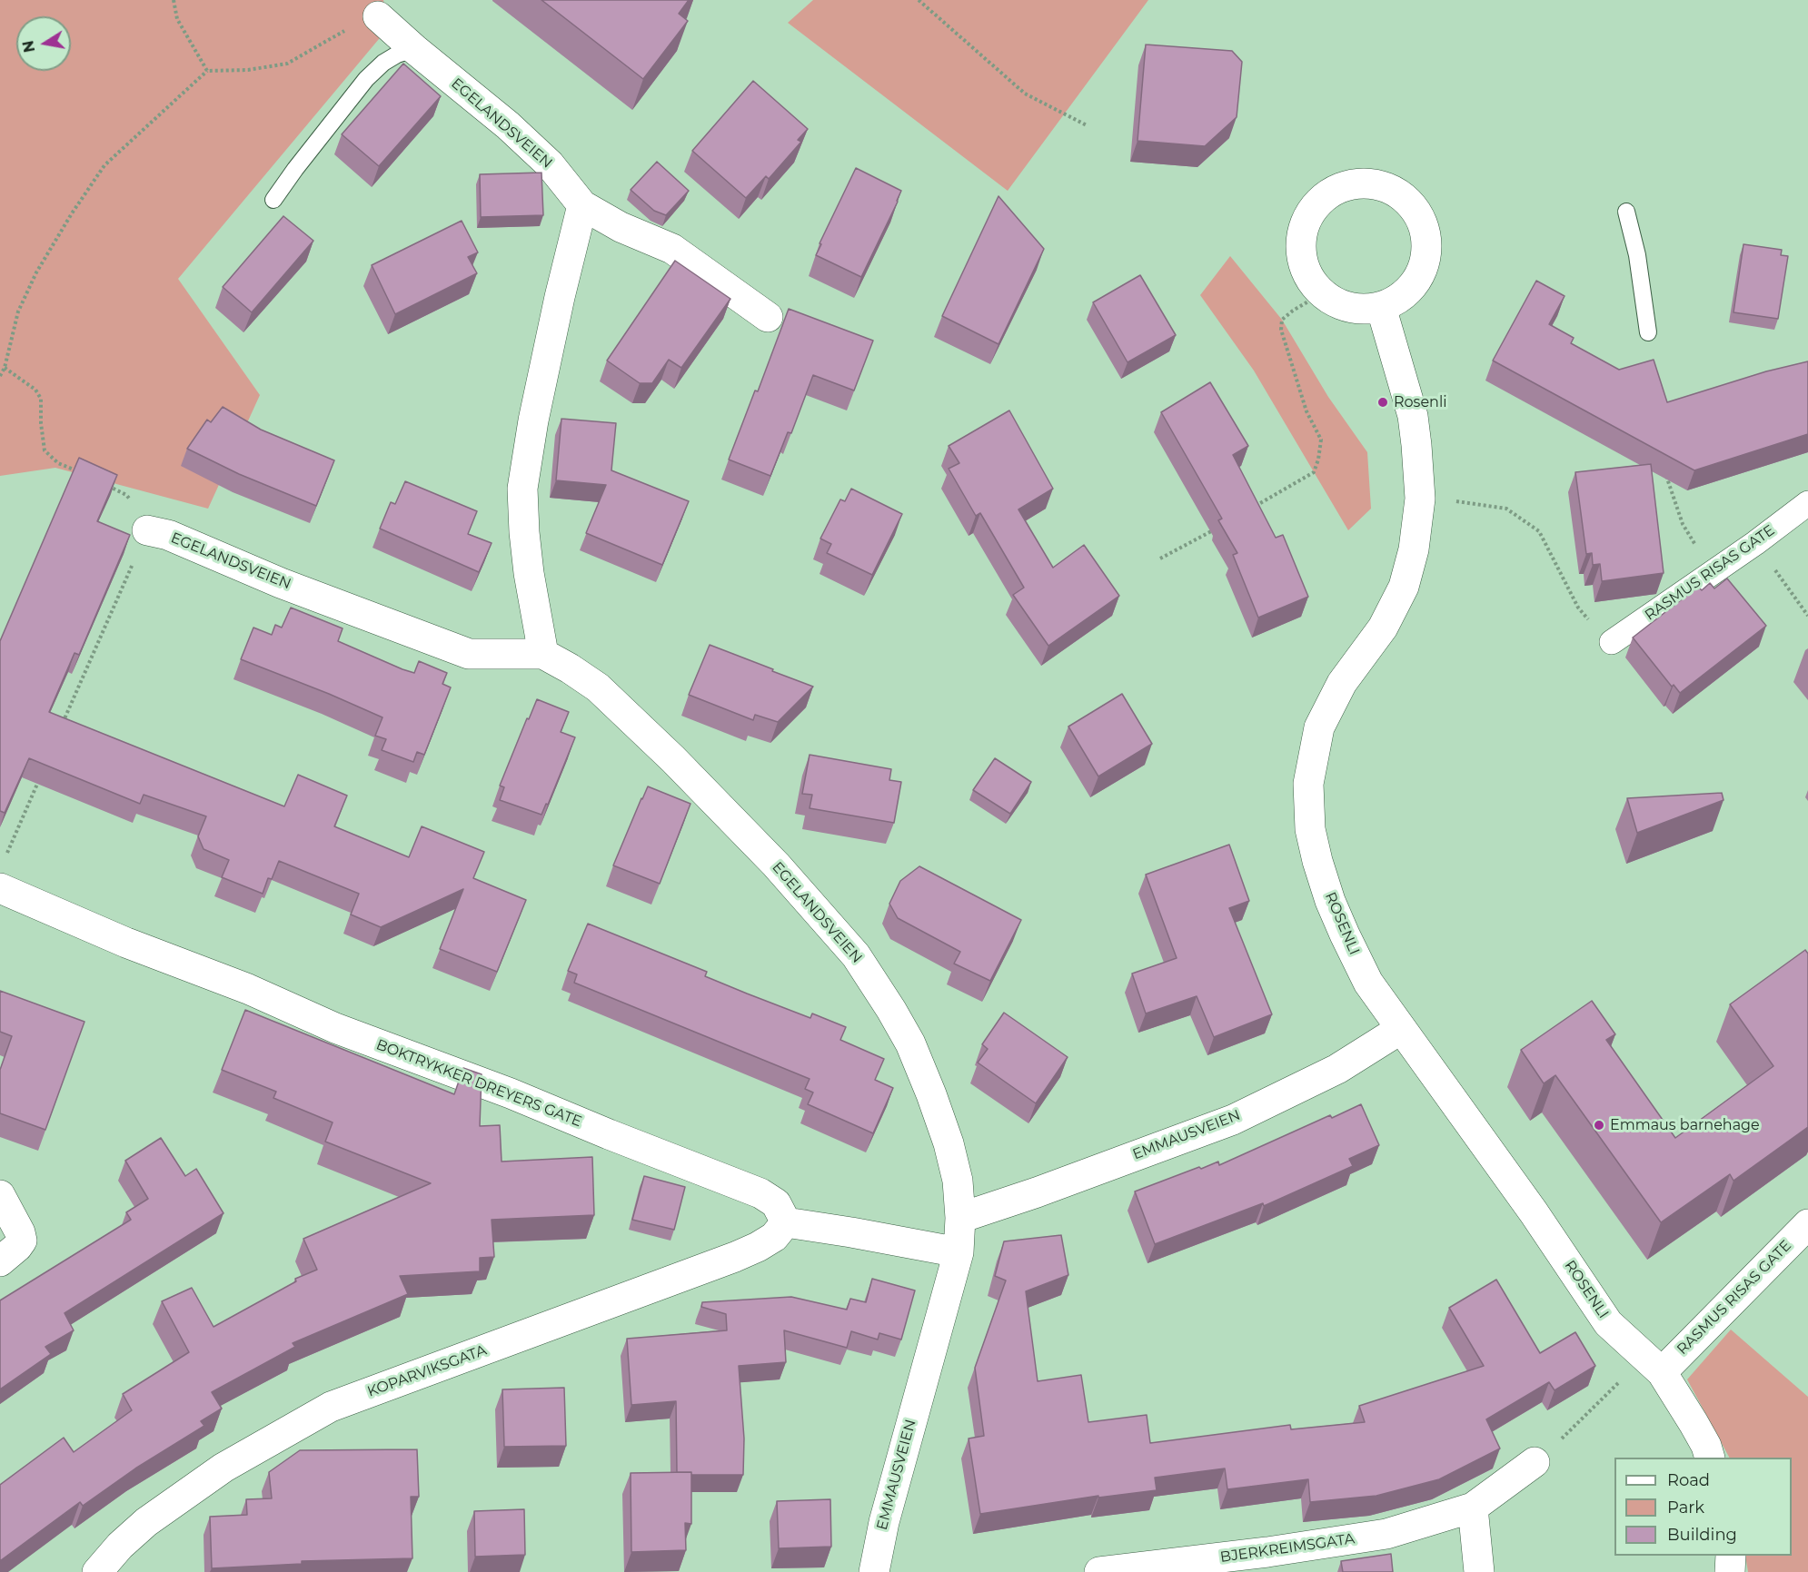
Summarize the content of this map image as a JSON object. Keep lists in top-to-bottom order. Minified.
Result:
{"streets":{"street":["EGELANDSVEIEN","RASMUS RISAS GATE","ROSENLI","BOKTRYKKER DREYERS GATE","EMMAUSVEIEN","KOPARVIKSGATA","BJERKREIMSGATA"]},"crossings":[["EGELANDSVEIEN","EMMAUSVEIEN"],["RASMUS RISAS GATE","ROSENLI"],["ROSENLI","EMMAUSVEIEN"],["BOKTRYKKER DREYERS GATE","KOPARVIKSGATA"]],"places":["Rosenli","Emmaus barnehage"],"legend":["Road","Park","Building"],"north":"left"}
